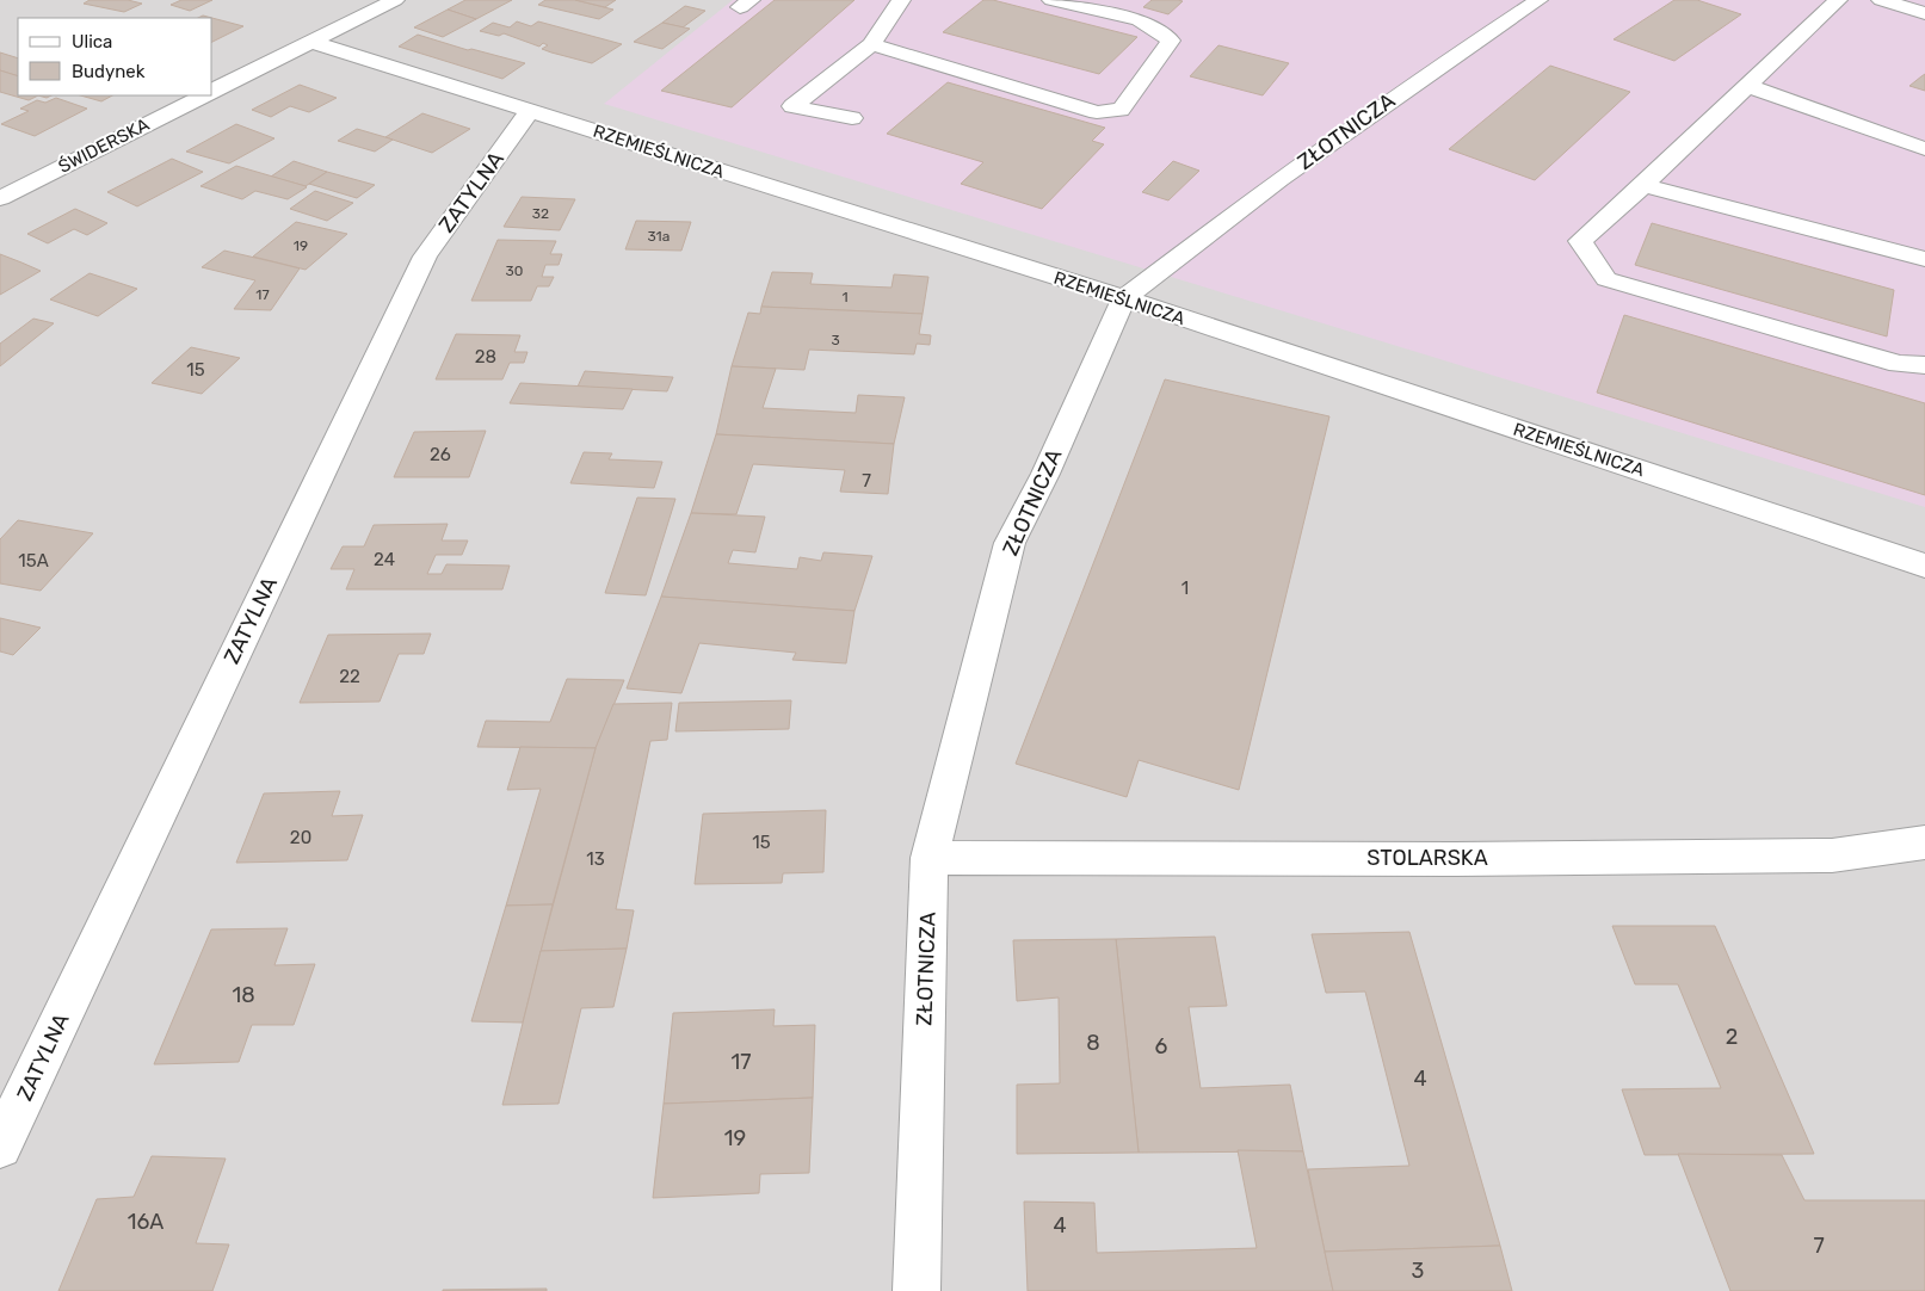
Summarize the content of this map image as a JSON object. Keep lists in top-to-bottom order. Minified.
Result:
{"streets":{"street":["ZŁOTNICZA","ŚWIDERSKA","RZEMIEŚLNICZA","ZATYLNA","STOLARSKA"]},"crossings":[["ZŁOTNICZA","RZEMIEŚLNICZA"],["ZŁOTNICZA","STOLARSKA"],["ŚWIDERSKA","RZEMIEŚLNICZA"],["RZEMIEŚLNICZA","ZATYLNA"]],"house_numbers":["32","31a","19","30","17","1","3","28","15","26","7","24","15A","1","22","20","15","13","18","2","8","6","17","4","19","16A","4","7","3"],"legend":["Ulica","Budynek"]}
